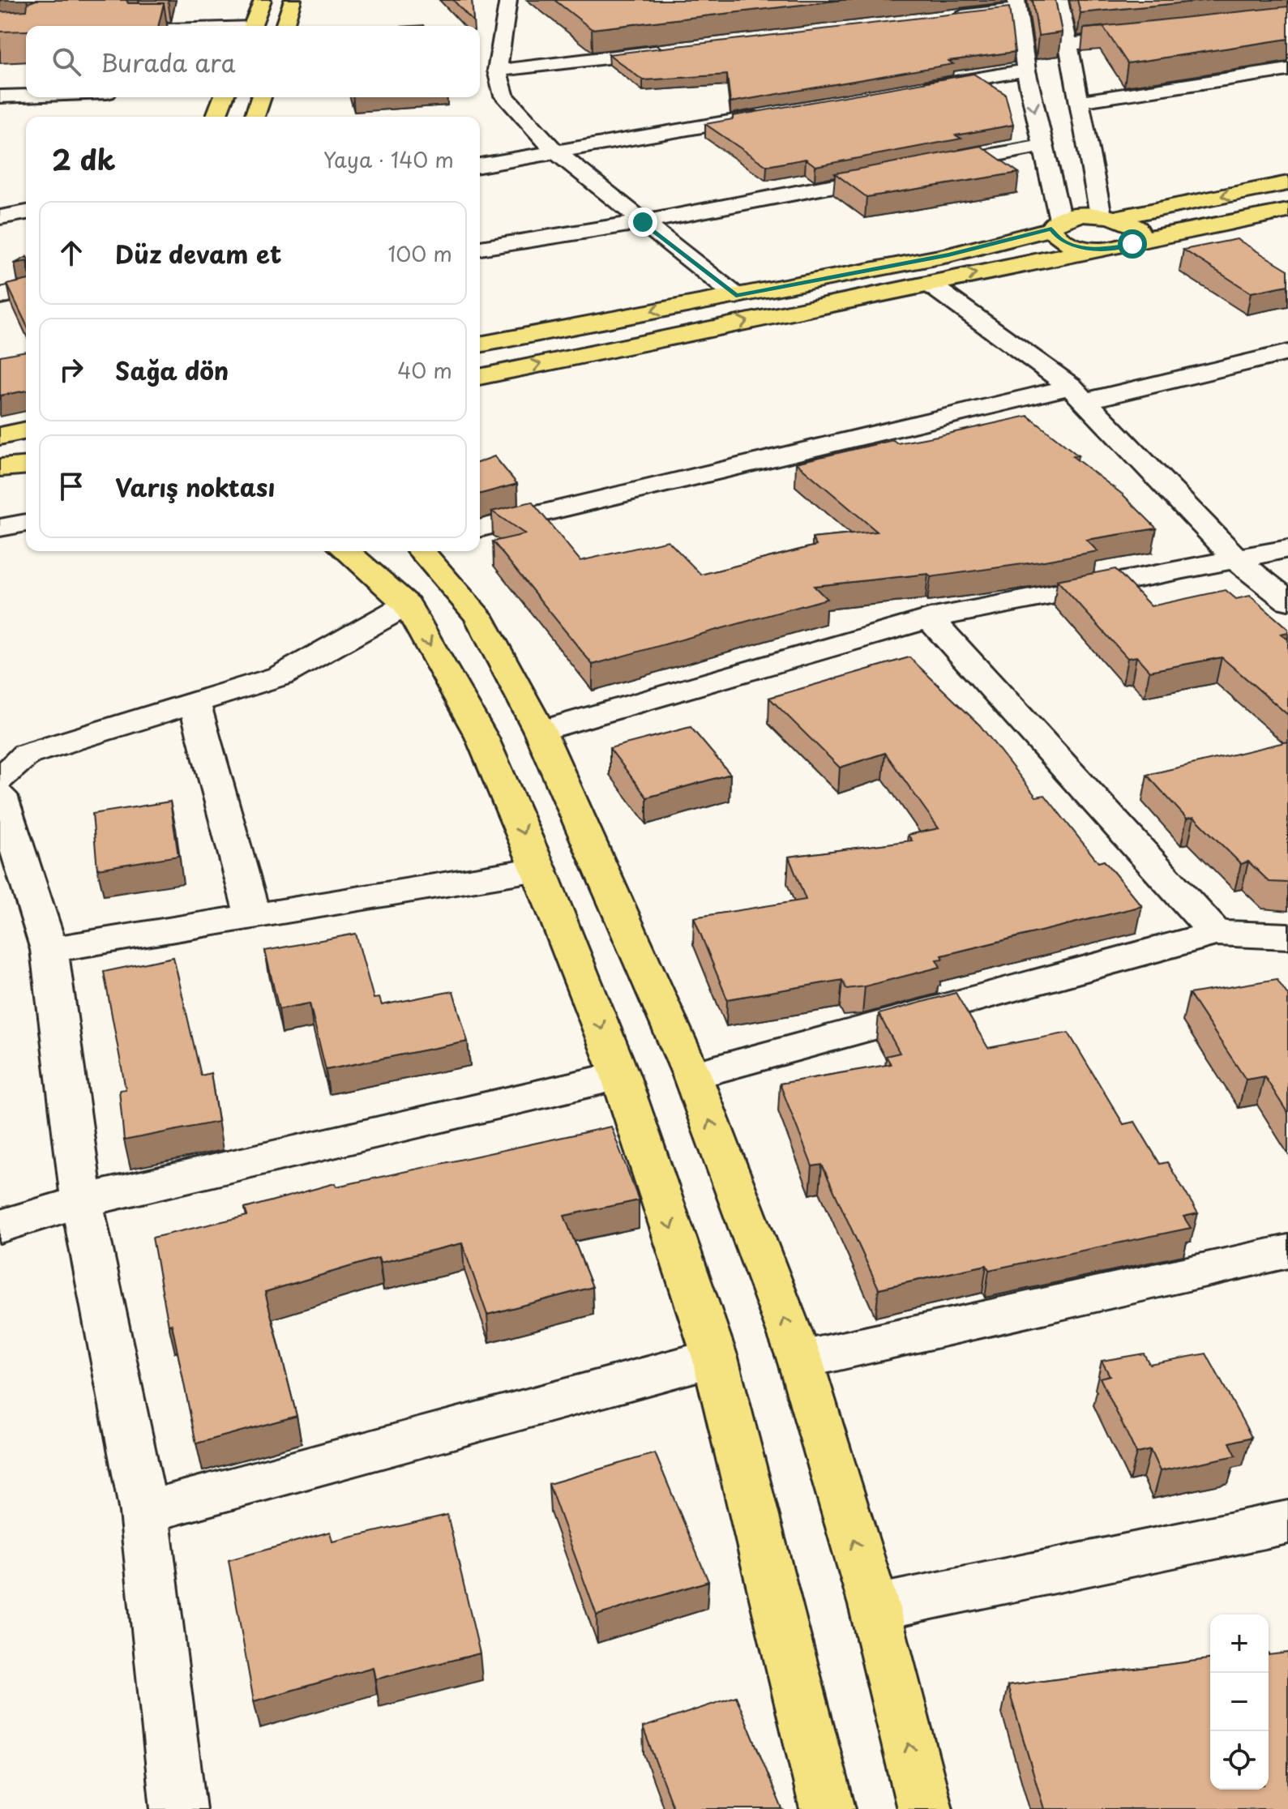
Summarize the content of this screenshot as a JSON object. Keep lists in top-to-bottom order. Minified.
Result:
{"page":{"search":"Burada ara","heading":["2 dk","Yaya · 140 m"],"list":[["Düz devam et","100 m"],["Sağa dön","40 m"],"Varış noktası"],"map_buttons":["+","−"]}}
